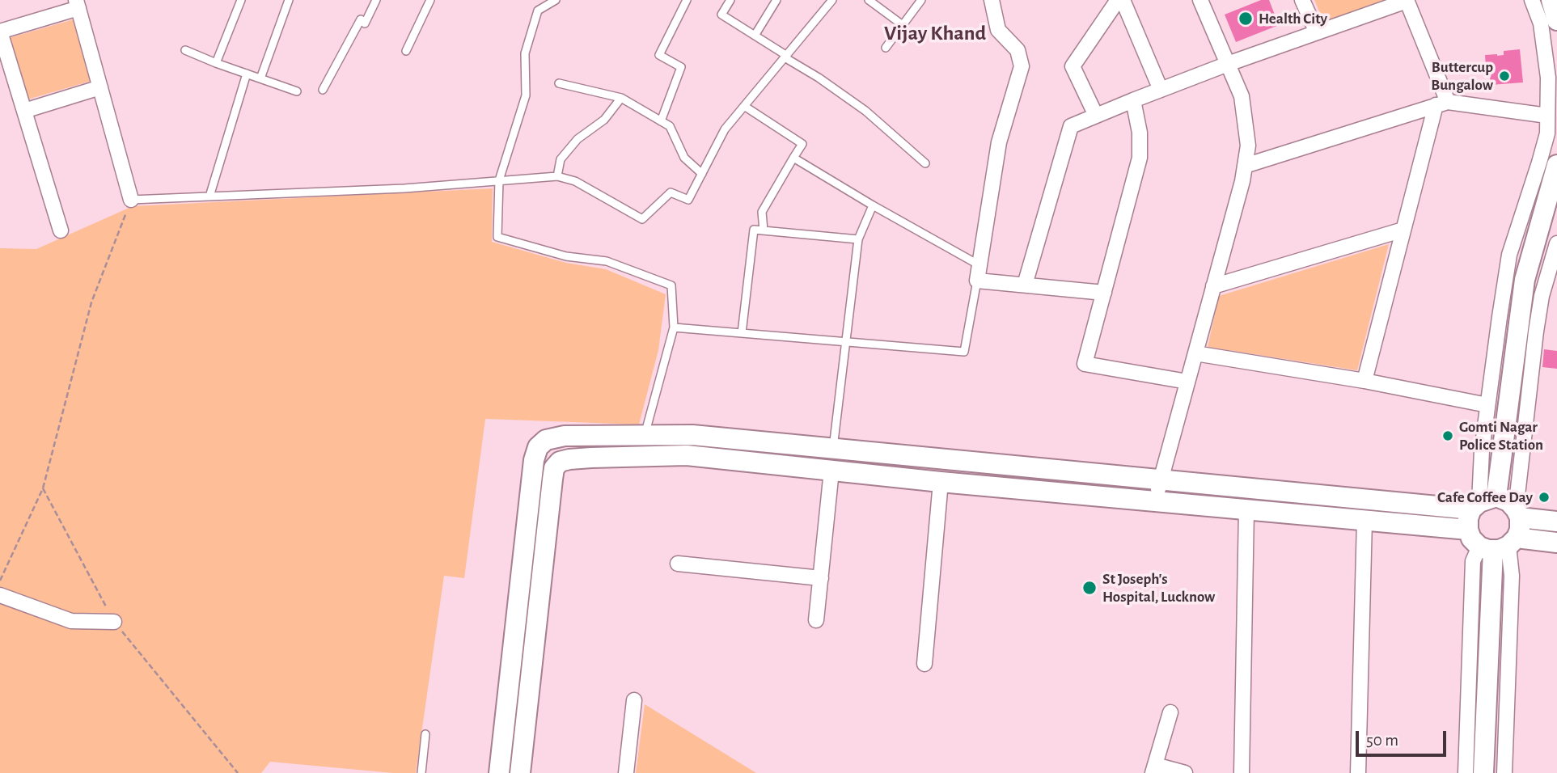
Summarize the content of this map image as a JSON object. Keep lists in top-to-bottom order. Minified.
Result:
{"districts":["Vijay Khand"],"places":["Health City","Buttercup Bungalow","Gomti Nagar Police Station","Cafe Coffee Day","St Joseph's Hospital, Lucknow"],"scale_bar":"50 m"}
